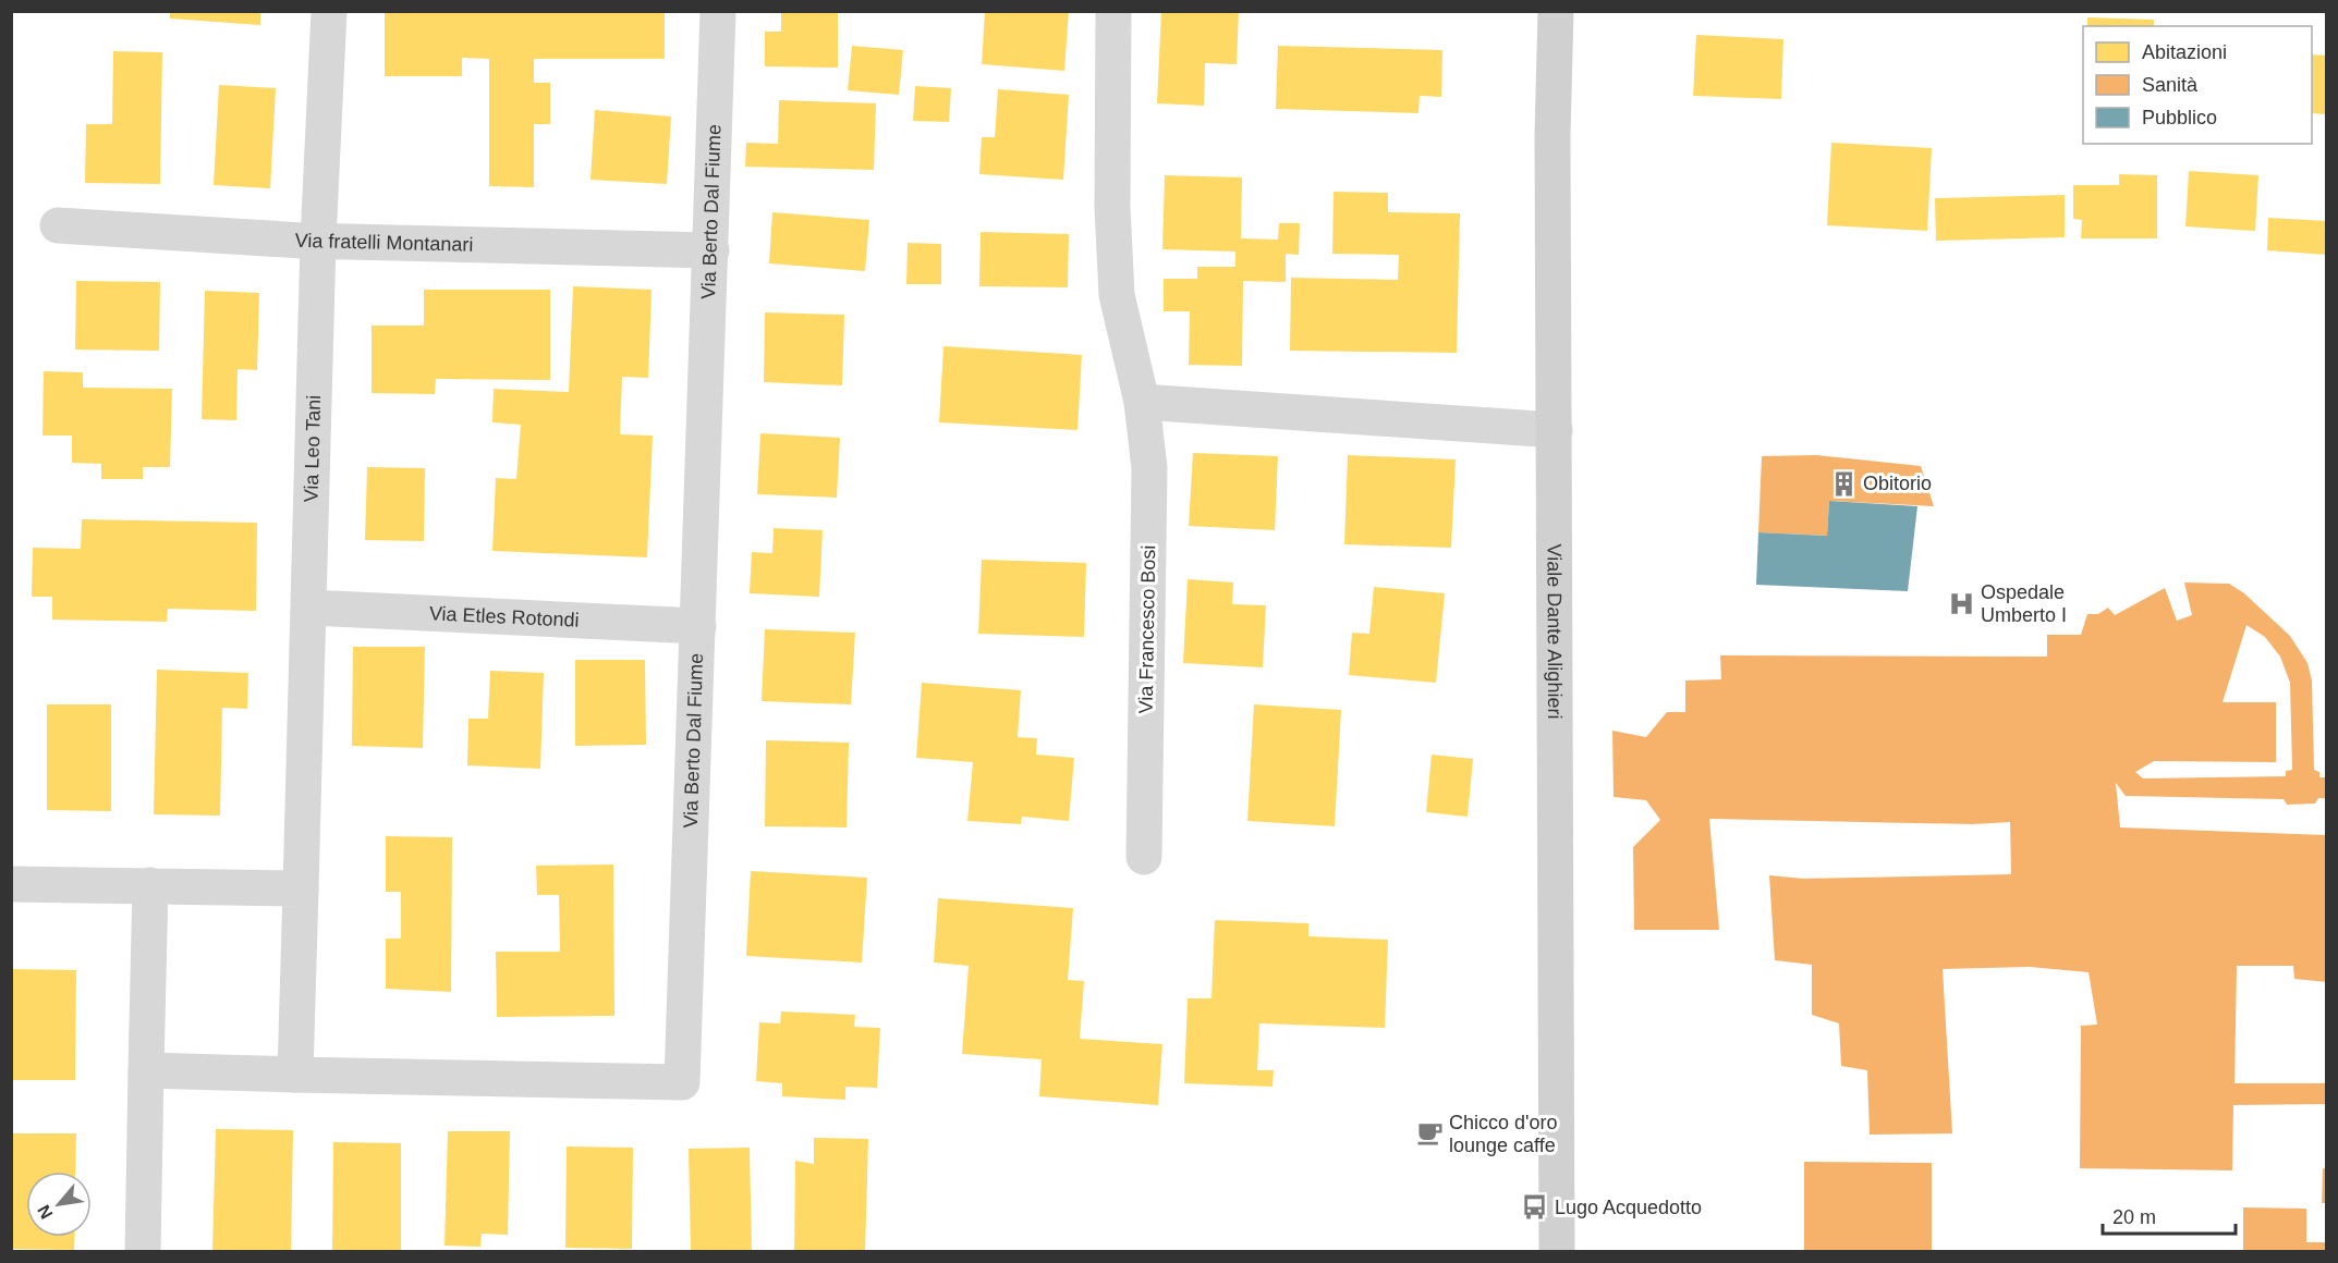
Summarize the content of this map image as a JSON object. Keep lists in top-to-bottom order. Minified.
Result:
{"streets":{"street":["Via Berto Dal Fiume","Via fratelli Montanari","Via Leo Tani","Via Etles Rotondi","Via Francesco Bosi","Viale Dante Alighieri"]},"crossings":[["Via Berto Dal Fiume","Via fratelli Montanari"],["Via Berto Dal Fiume","Via Leo Tani"],["Via Berto Dal Fiume","Via Etles Rotondi"],["Via fratelli Montanari","Via Leo Tani"],["Via Leo Tani","Via Etles Rotondi"]],"places":{"building":["Obitorio"],"hospital":["Ospedale Umberto I"],"cafe":["Chicco d'oro lounge caffe"],"bus stop":["Lugo Acquedotto"]},"legend":["Abitazioni","Sanità","Pubblico"],"scale_bar":"20 m","north":"bottom left"}
